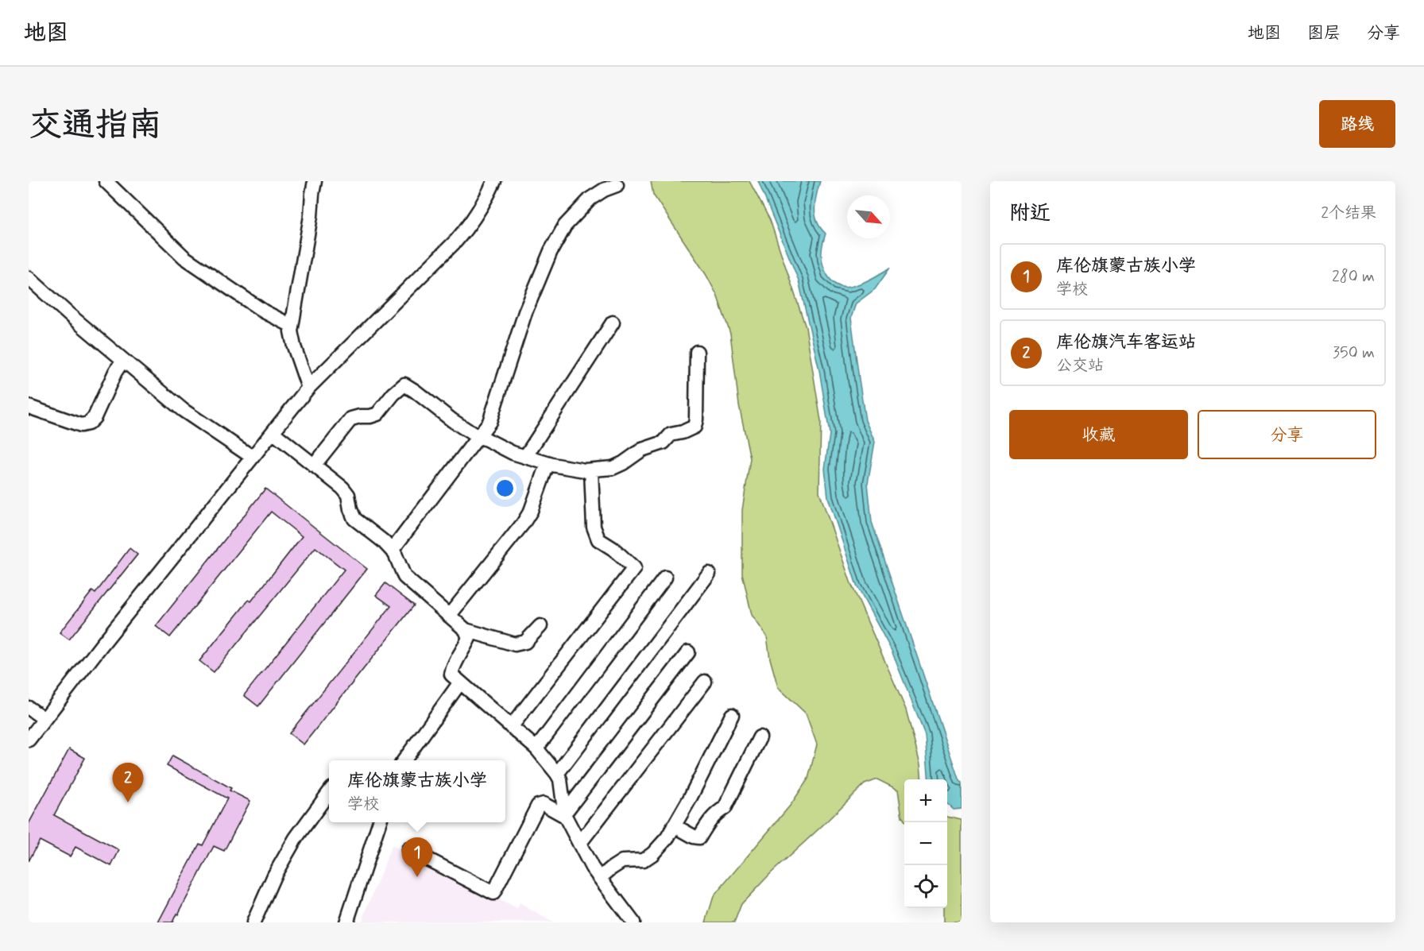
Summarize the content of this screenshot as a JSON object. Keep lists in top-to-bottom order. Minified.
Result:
{"north":"bottom right","page":{"header":"地图","nav":["地图","图层","分享"],"buttons":["路线",["收藏","分享"]],"title":"交通指南","heading":["附近","2个结果"],"list":[{"mark":"1","name":"库伦旗蒙古族小学","note":"学校","value":"280 m"},{"mark":"2","name":"库伦旗汽车客运站","note":"公交站","value":"350 m"}],"popup":["库伦旗蒙古族小学","学校"],"pins":["2","1"],"map_buttons":["+","−"]}}
